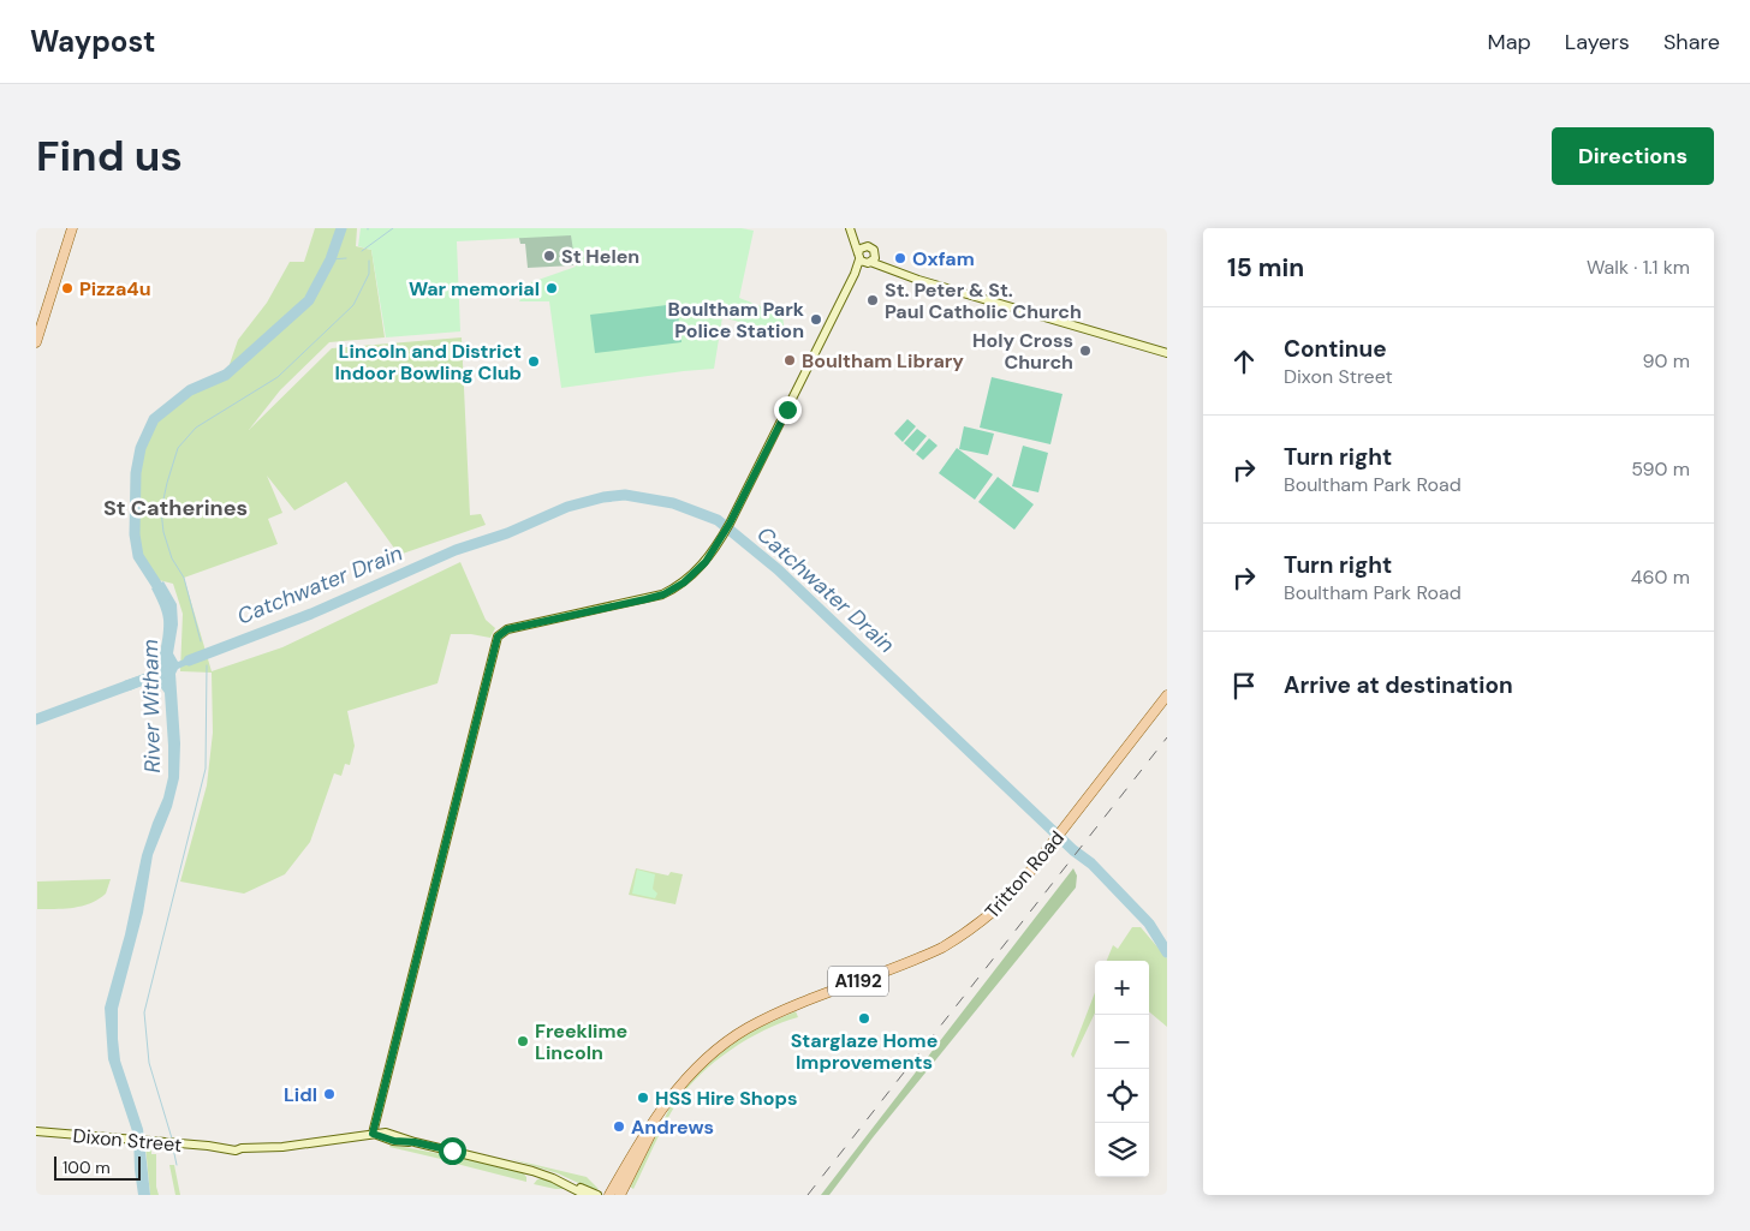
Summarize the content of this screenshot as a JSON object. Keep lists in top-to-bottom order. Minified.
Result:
{"streets":{"main road":["Tritton Road","A1192"],"street":["Dixon Street"]},"districts":["St Catherines"],"water":["Catchwater Drain","River Witham"],"places":["St Helen","Oxfam","Pizza4u","War memorial","St. Peter & St. Paul Catholic Church","Boultham Park Police Station","Holy Cross Church","Boultham Library","Lincoln and District Indoor Bowling Club","Starglaze Home Improvements","Freeklime Lincoln","Lidl","HSS Hire Shops","Andrews"],"scale_bar":"100 m","page":{"header":"Waypost","nav":["Map","Layers","Share"],"buttons":"Directions","title":"Find us","heading":["15 min","Walk · 1.1 km"],"list":[["Continue","Dixon Street","90 m"],["Turn right","Boultham Park Road","590 m"],["Turn right","Boultham Park Road","460 m"],"Arrive at destination"],"map_buttons":["+","−"],"scale":"100 m"}}
